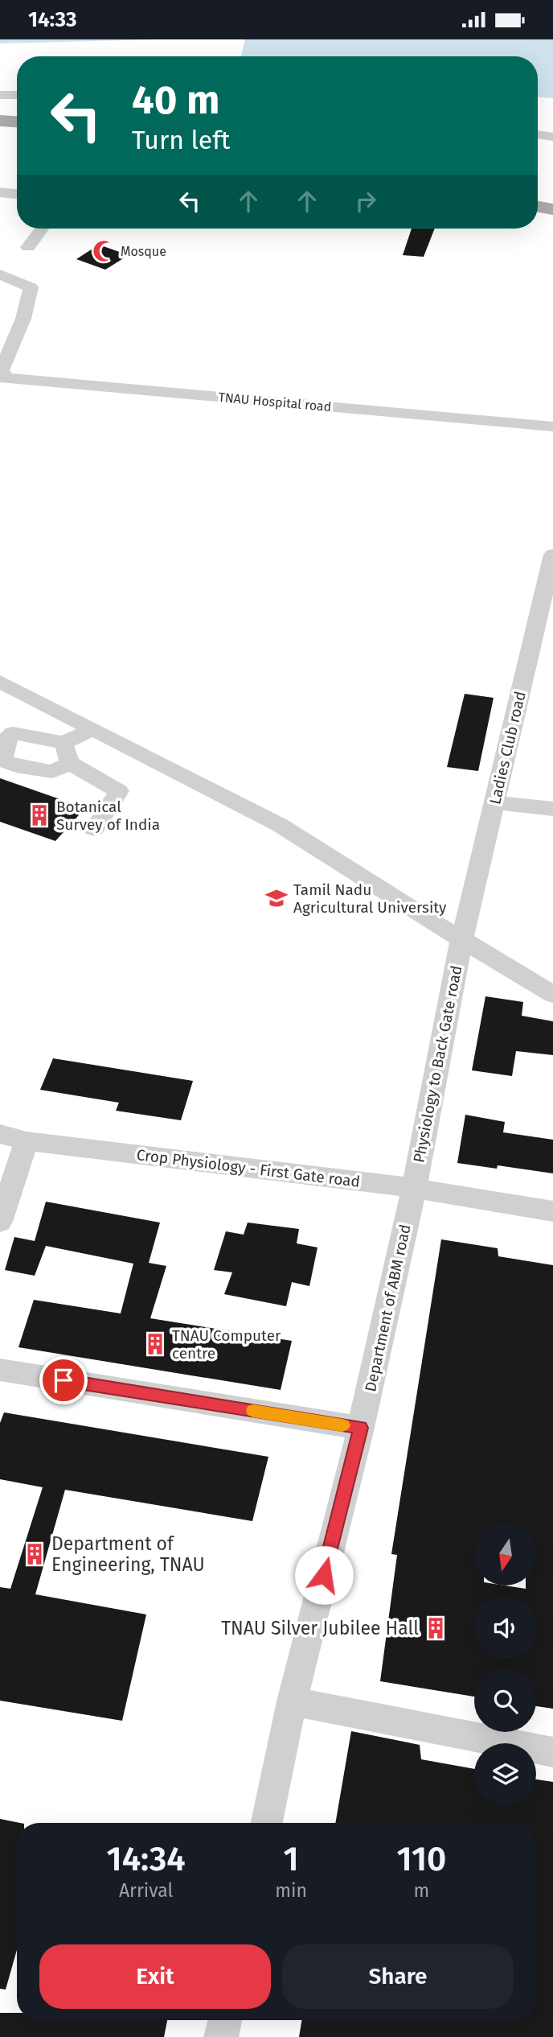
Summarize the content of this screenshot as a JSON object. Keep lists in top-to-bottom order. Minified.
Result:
{"streets":{"street":["TNAU Hospital road","Ladies Club road","Physiology to Back Gate road","Crop Physiology - First Gate road","Department of ABM road"]},"crossings":[["Ladies Club road","Physiology to Back Gate road"],["Physiology to Back Gate road","Crop Physiology - First Gate road"],["Physiology to Back Gate road","Department of ABM road"],["Crop Physiology - First Gate road","Department of ABM road"]],"places":{"mosque":["Mosque"],"building":["Botanical Survey of India","TNAU Computer centre","Department of Engineering, TNAU","TNAU Silver Jubilee Hall"],"school or university":["Tamil Nadu Agricultural University"]},"north":"bottom","page":{"status":"14:33","turn":["40 m","Turn left"],"eta":["14:34","Arrival","1","min","110","m"],"buttons":["Exit","Share"]}}
